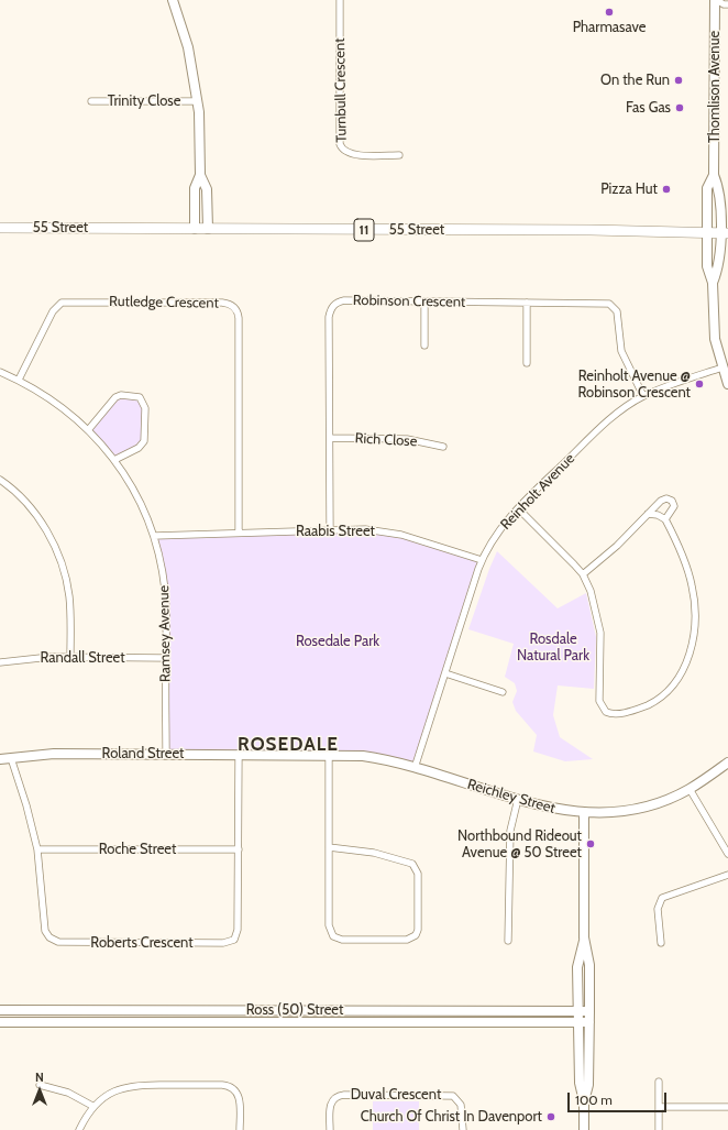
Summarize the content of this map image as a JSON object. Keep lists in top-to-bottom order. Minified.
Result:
{"streets":{"main road":["55 Street","11"],"street":["Thomlison Avenue","Turnbull Crescent","Trinity Close","Robinson Crescent","Rutledge Crescent","Rich Close","Reinholt Avenue","Raabis Street","Ramsey Avenue","Randall Street","Roland Street","Reichley Street","Roche Street","Roberts Crescent","Ross (50) Street","Duval Crescent"]},"crossings":[["Thomlison Avenue","55 Street"],["Robinson Crescent","Rich Close"],["Robinson Crescent","Reinholt Avenue"],["Robinson Crescent","Raabis Street"],["Rutledge Crescent","Raabis Street"],["Rutledge Crescent","Ramsey Avenue"],["Reinholt Avenue","Raabis Street"],["Reinholt Avenue","Reichley Street"],["Raabis Street","Ramsey Avenue"],["Ramsey Avenue","Randall Street"],["Ramsey Avenue","Roland Street"],["Roland Street","Reichley Street"],["Roland Street","Roberts Crescent"],["Roche Street","Roberts Crescent"]],"districts":["ROSEDALE"],"parks":["Rosdale Natural Park","Rosedale Park"],"places":["Pharmasave","On the Run","Fas Gas","Pizza Hut","Reinholt Avenue @ Robinson Crescent","Northbound Rideout Avenue @ 50 Street","Church Of Christ In Davenport"],"scale_bar":"100 m","north":"top"}
